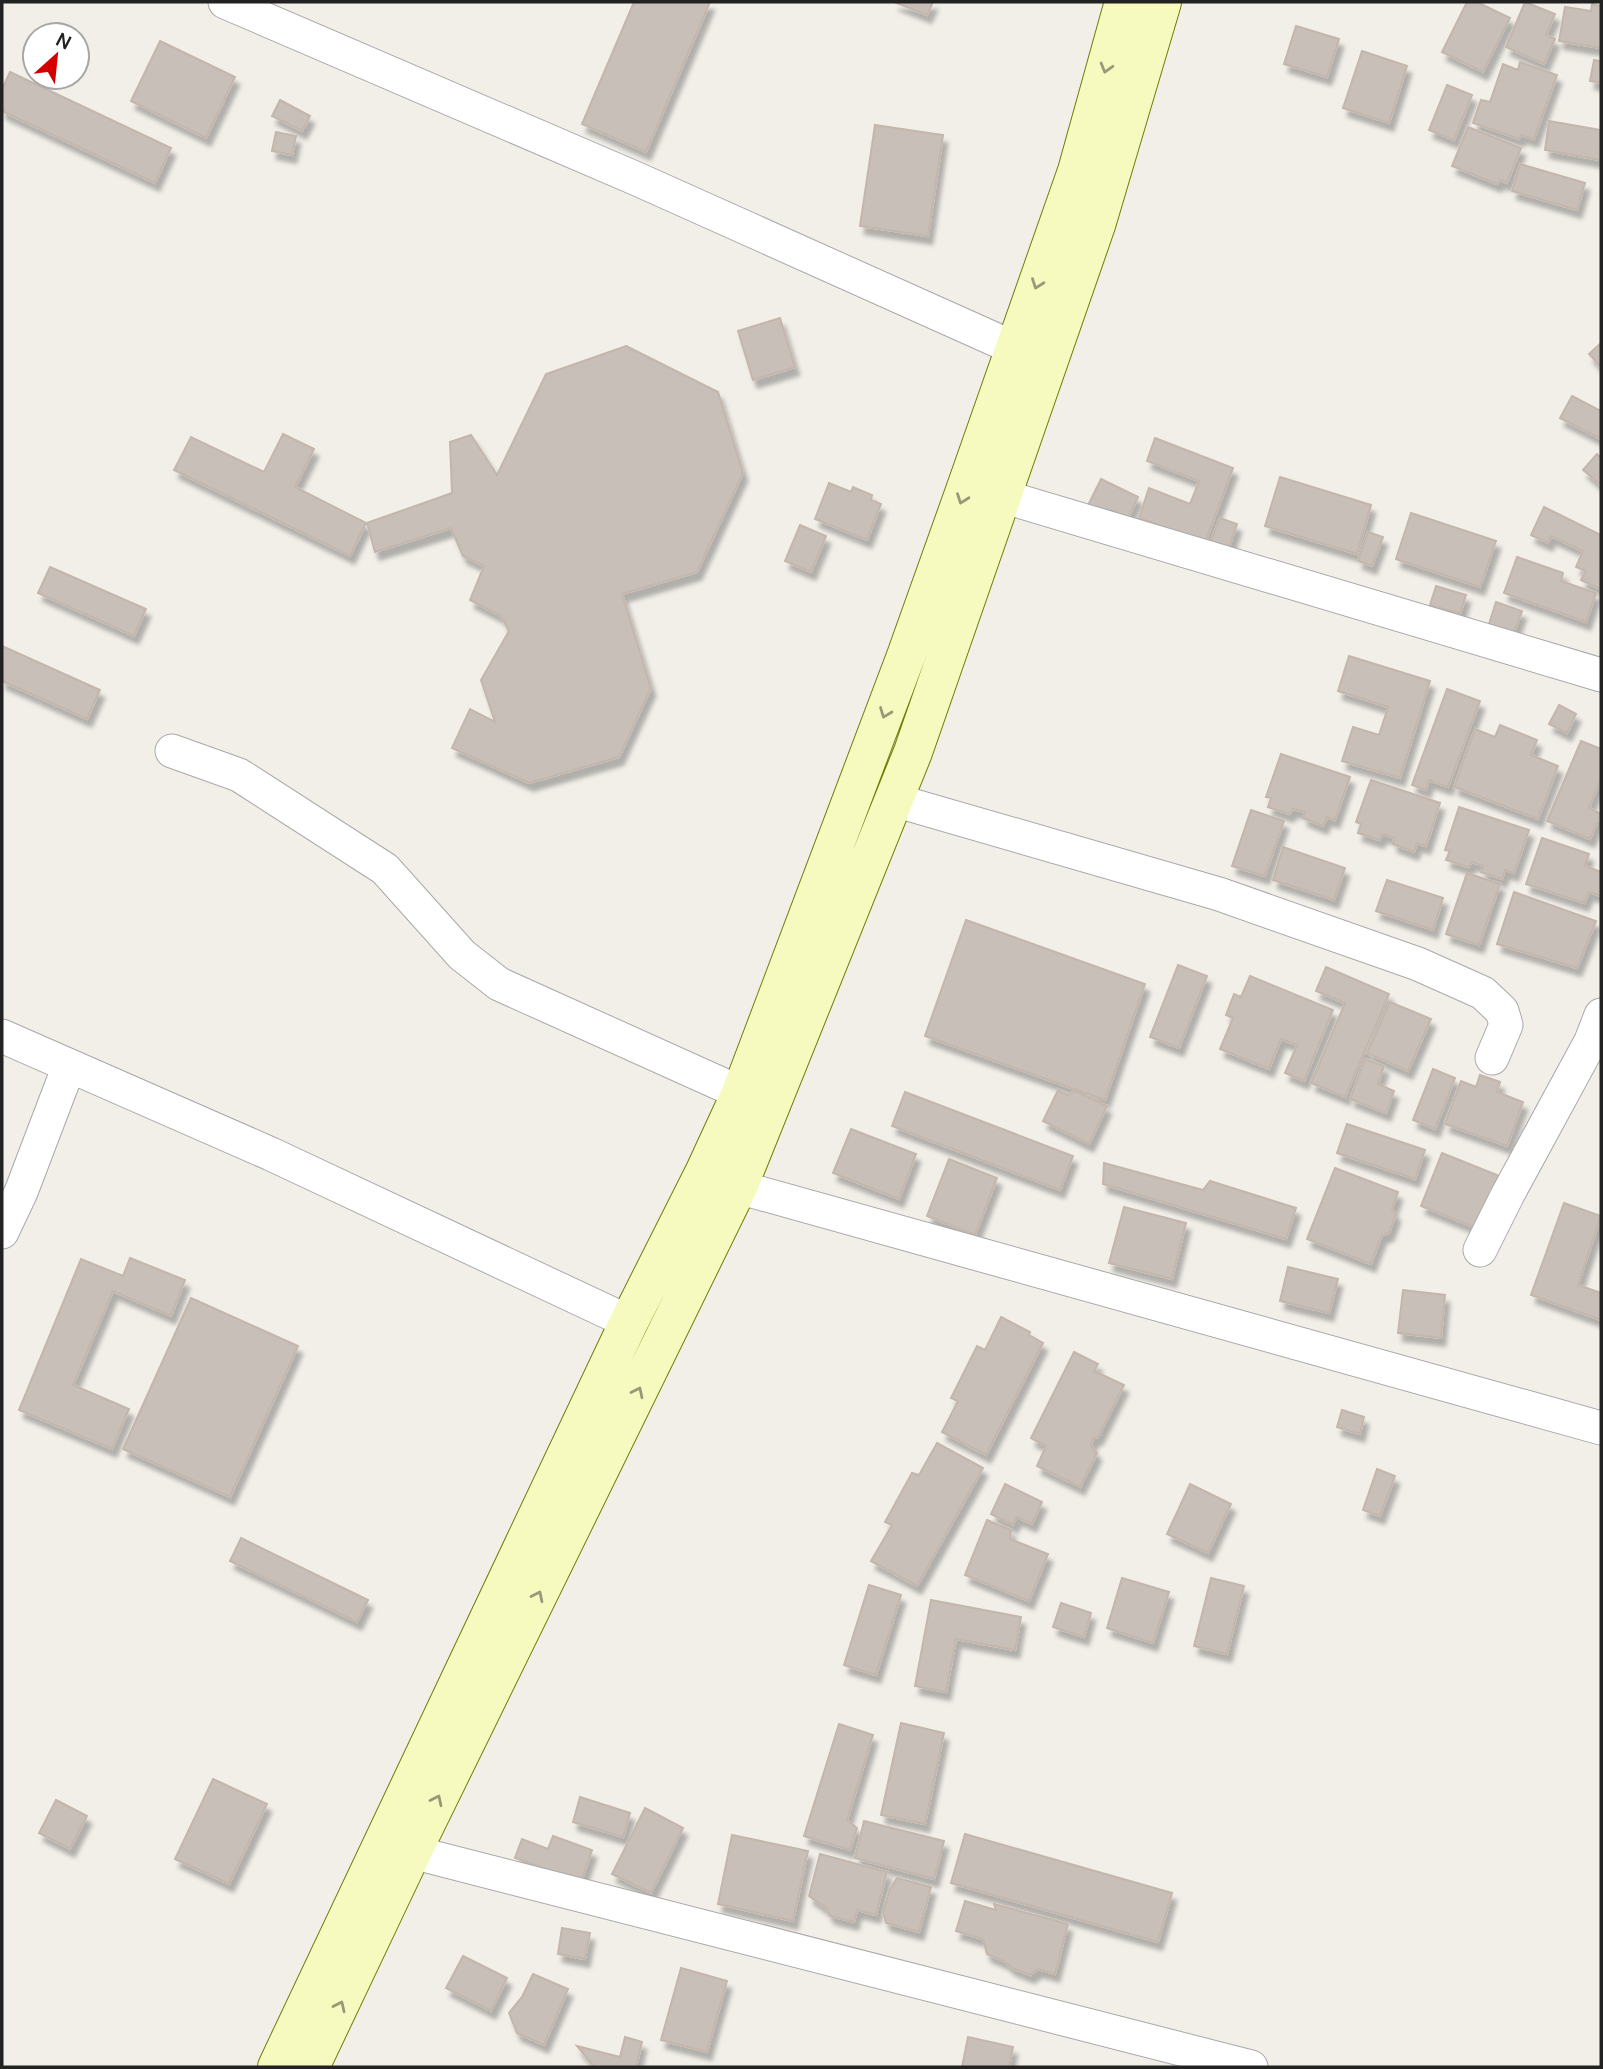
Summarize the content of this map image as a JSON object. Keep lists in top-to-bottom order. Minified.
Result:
{"north":"top right"}
